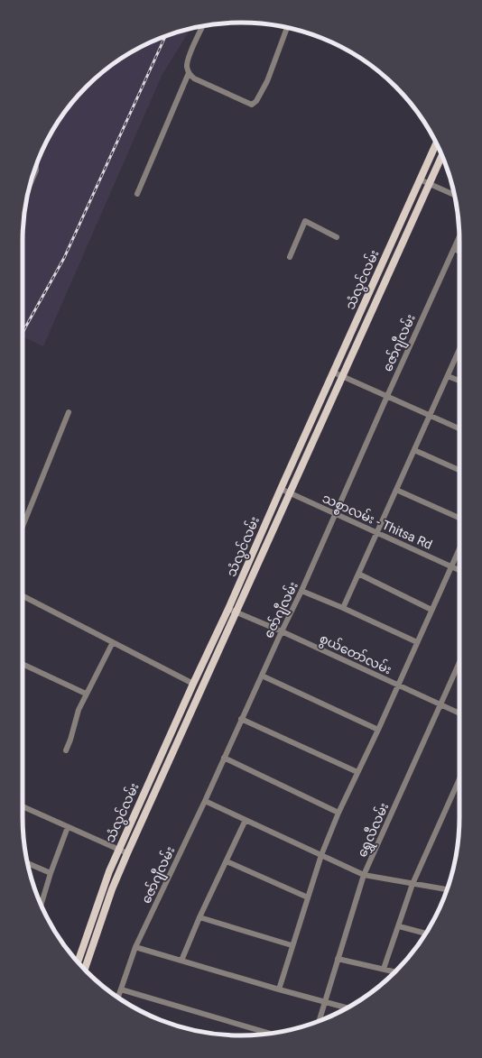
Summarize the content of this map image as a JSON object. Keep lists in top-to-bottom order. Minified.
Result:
{"streets":{"main road":["သံလွင်လမ်း"],"street":["ဇော်ဂျီလမ်း","သစ္စာလမ်း - Thitsa Rd","စွယ်တော်လမ်း","ရွှေလီလမ်း"]},"crossings":[["သံလွင်လမ်း","သစ္စာလမ်း - Thitsa Rd"],["သံလွင်လမ်း","စွယ်တော်လမ်း"],["ဇော်ဂျီလမ်း","သစ္စာလမ်း - Thitsa Rd"],["ဇော်ဂျီလမ်း","စွယ်တော်လမ်း"],["စွယ်တော်လမ်း","ရွှေလီလမ်း"]]}
